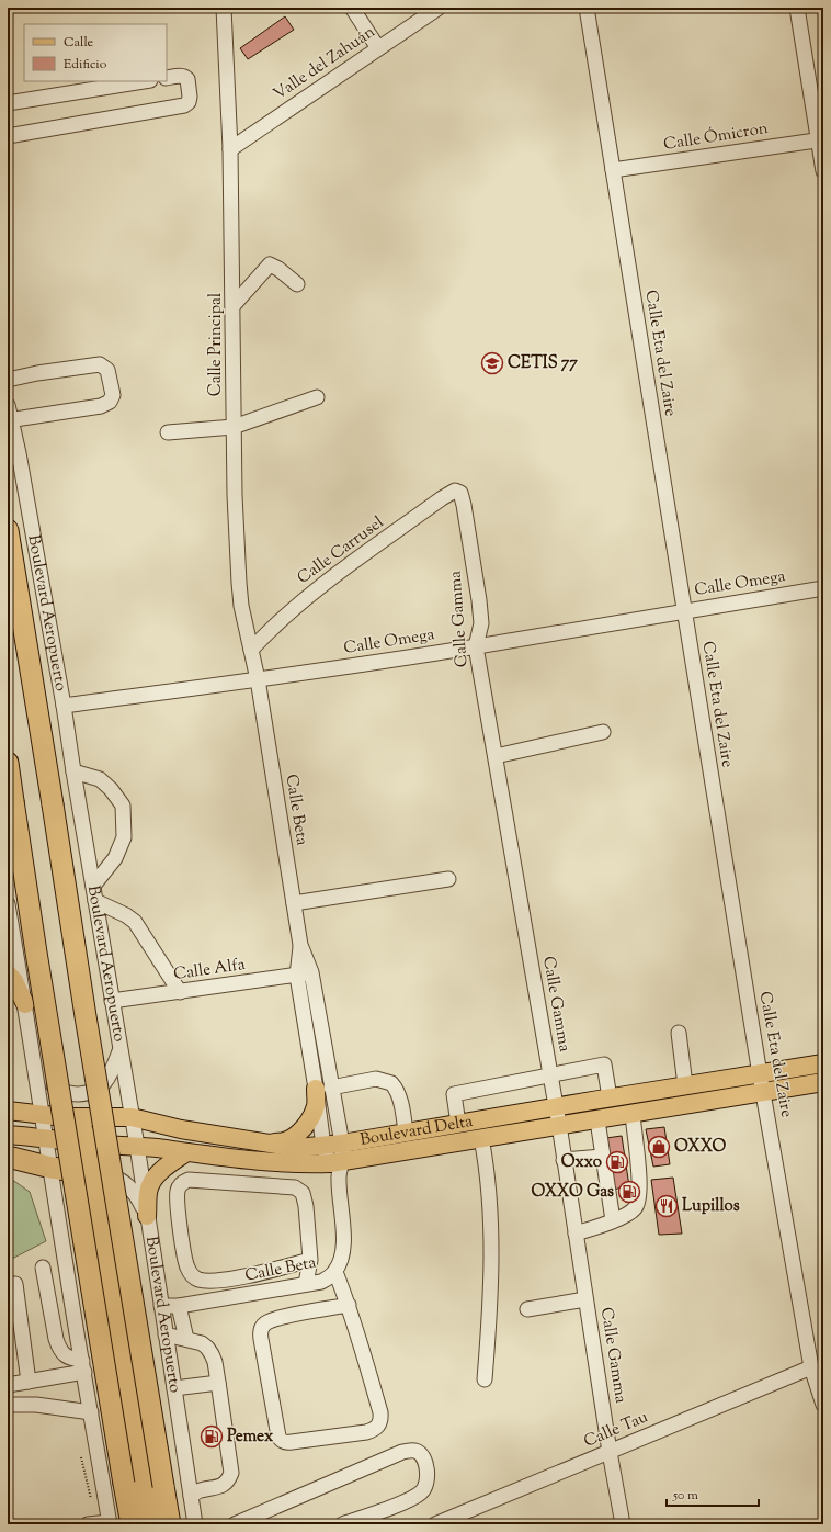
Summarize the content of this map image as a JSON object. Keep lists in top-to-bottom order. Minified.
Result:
{"streets":{"highway":["Boulevard Aeropuerto"],"main road":["Boulevard Delta"],"street":["Valle del Zahuán","Calle Ómicron","Calle Principal","Calle Eta del Zaire","Calle Carrusel","Calle Omega","Calle Gamma","Calle Beta","Calle Alfa","Calle Tau"]},"crossings":[["Valle del Zahuán","Calle Principal"],["Calle Ómicron","Calle Eta del Zaire"],["Calle Principal","Calle Carrusel"],["Calle Principal","Calle Omega"],["Calle Principal","Calle Beta"],["Calle Eta del Zaire","Calle Omega"],["Calle Eta del Zaire","Boulevard Delta"],["Calle Eta del Zaire","Calle Tau"],["Calle Carrusel","Calle Gamma"],["Calle Omega","Boulevard Aeropuerto"],["Calle Omega","Calle Gamma"],["Calle Omega","Calle Beta"],["Boulevard Aeropuerto","Calle Beta"],["Boulevard Aeropuerto","Calle Alfa"],["Boulevard Aeropuerto","Boulevard Delta"],["Calle Gamma","Boulevard Delta"],["Calle Gamma","Calle Tau"],["Calle Beta","Calle Alfa"],["Calle Beta","Boulevard Delta"]],"places":{"school or university":["CETIS 77"],"shop":["OXXO"],"fuel station":["Oxxo","OXXO Gas","Pemex"],"restaurant":["Lupillos"]},"legend":["Calle","Edificio"],"scale_bar":"50 m"}
